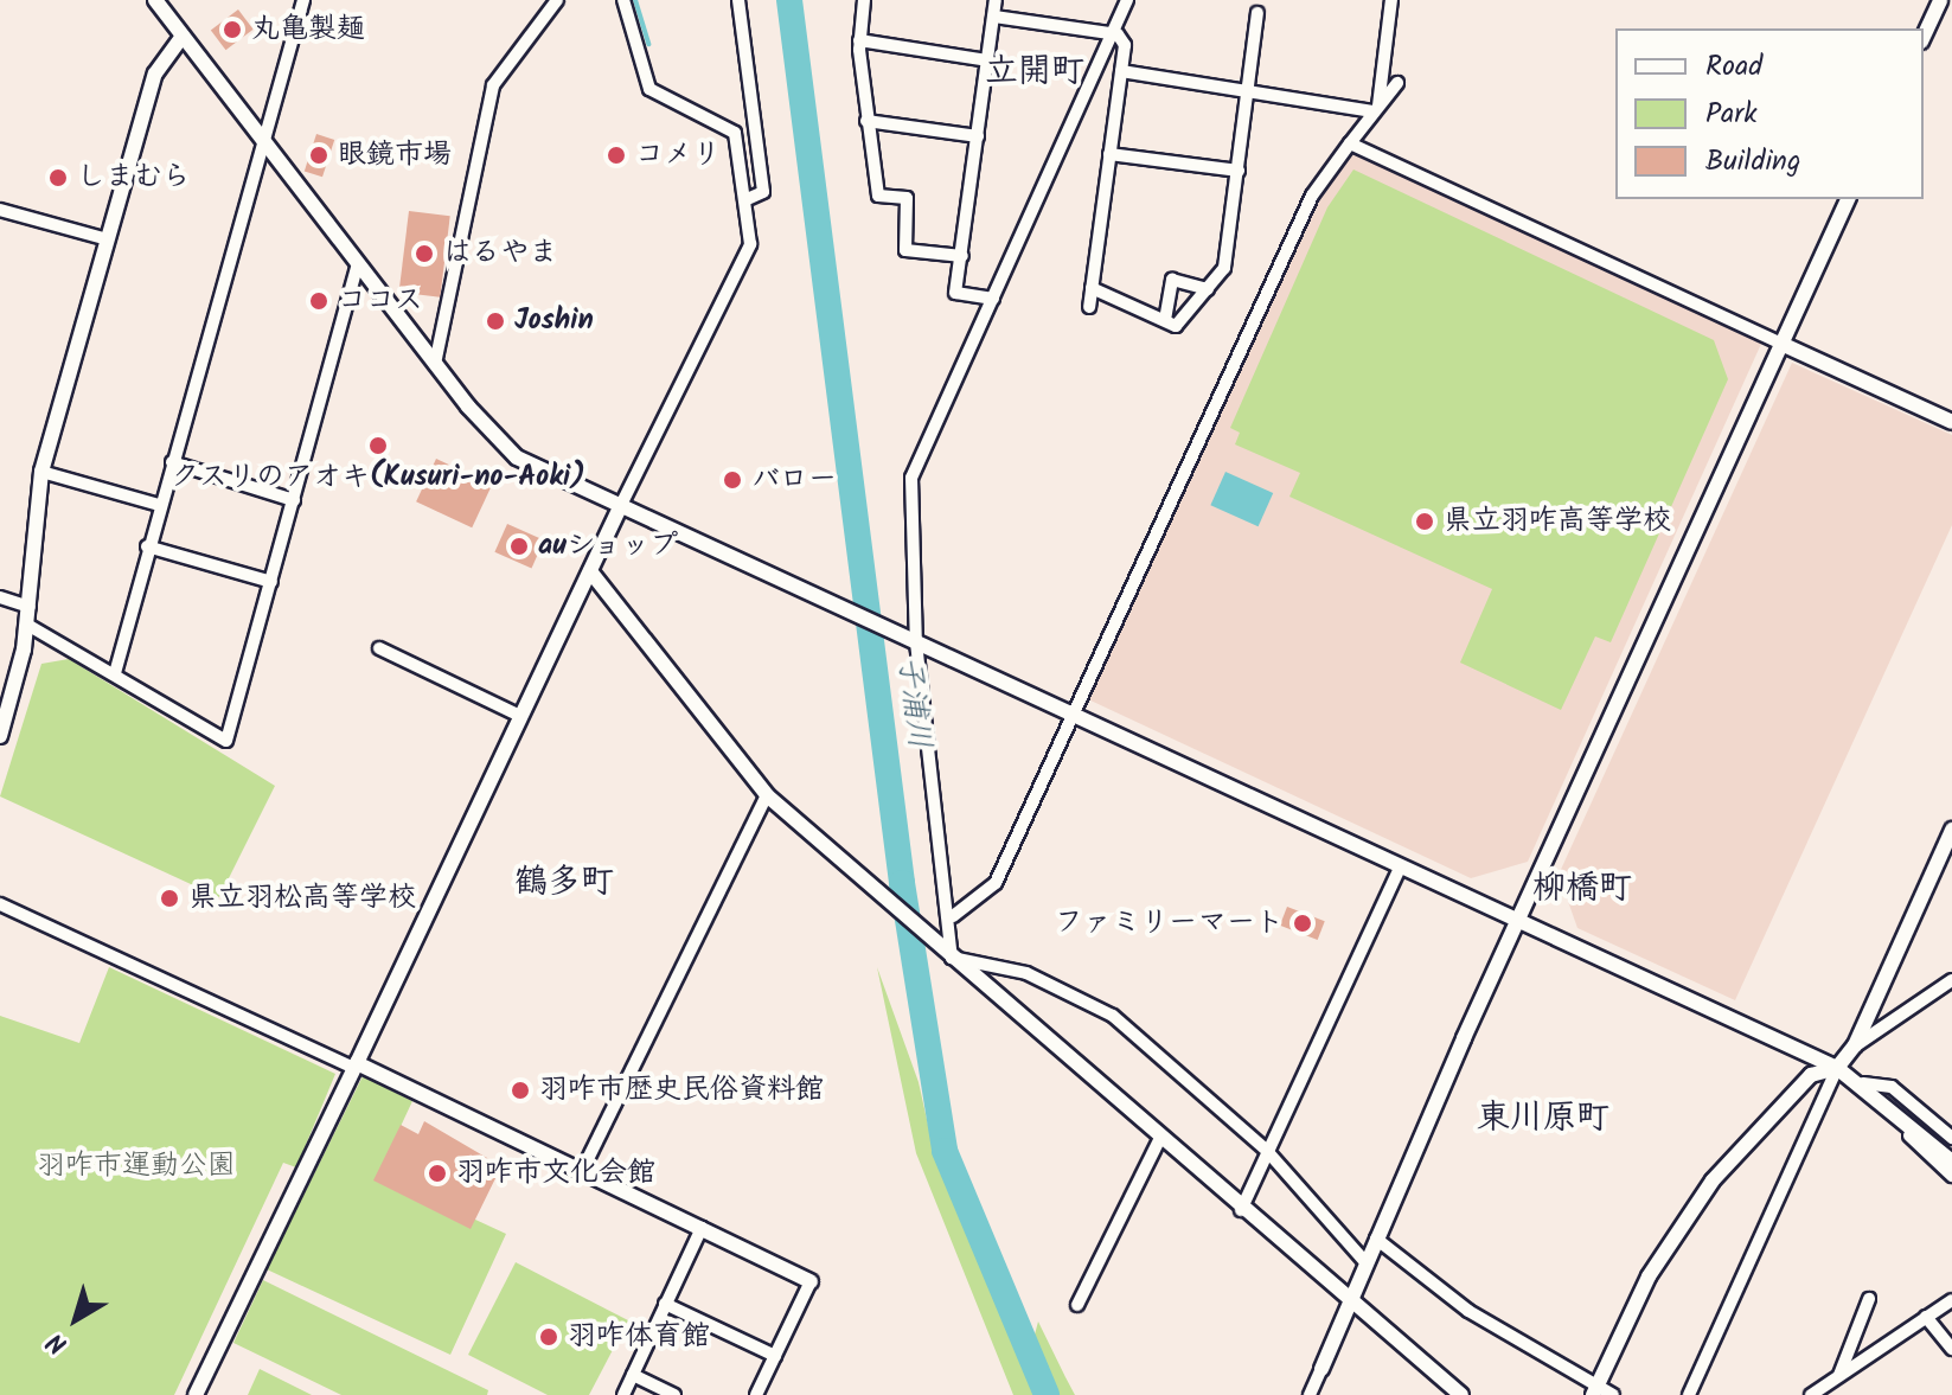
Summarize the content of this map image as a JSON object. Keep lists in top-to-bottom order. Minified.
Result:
{"districts":["立開町","鶴多町","柳橋町","東川原町"],"water":["子浦川"],"parks":["羽咋市運動公園"],"places":["丸亀製麺","眼鏡市場","コメリ","しまむら","はるやま","ココス","Joshin","クスリのアオキ(Kusuri-no-Aoki)","バロー","県立羽咋高等学校","auショップ","県立羽松高等学校","ファミリーマート","羽咋市歴史民俗資料館","羽咋市文化会館","羽咋体育館"],"legend":["Road","Park","Building"],"north":"bottom left"}
